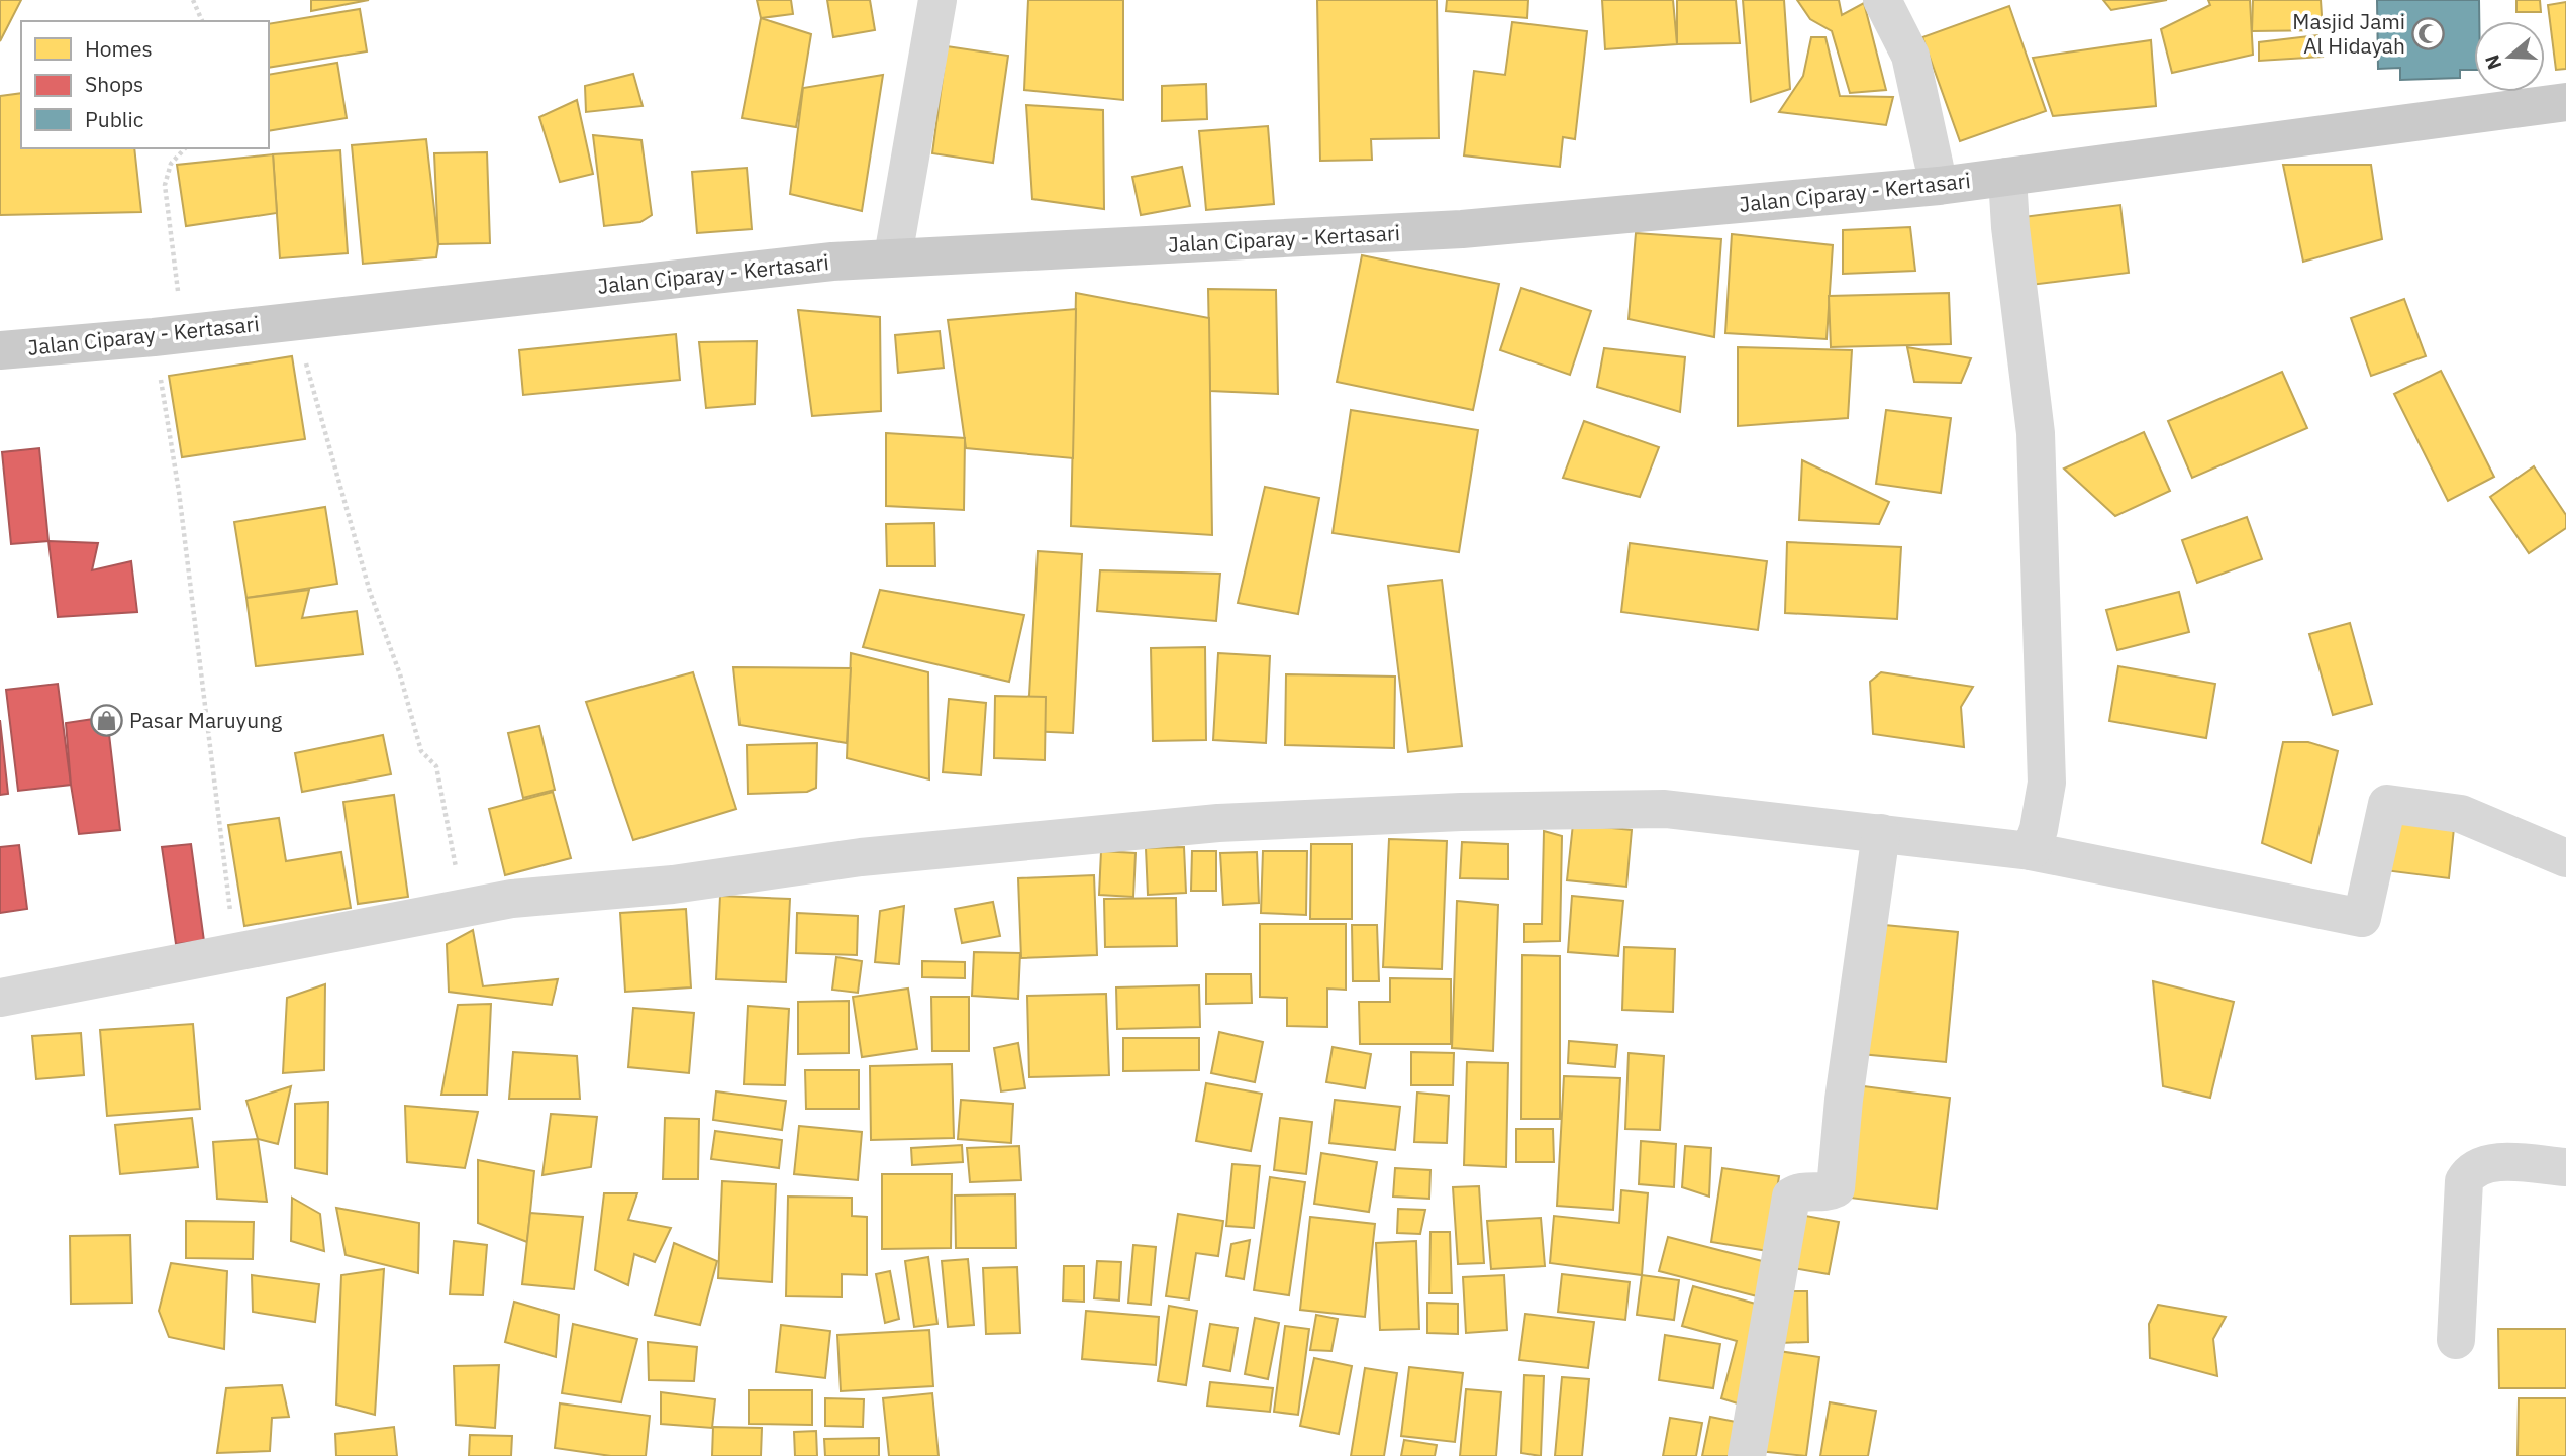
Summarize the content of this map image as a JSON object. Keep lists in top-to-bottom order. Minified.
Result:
{"streets":{"main road":["Jalan Ciparay - Kertasari"]},"places":{"mosque":["Masjid Jami Al Hidayah"],"shop":["Pasar Maruyung"]},"legend":["Homes","Shops","Public"],"north":"left"}
